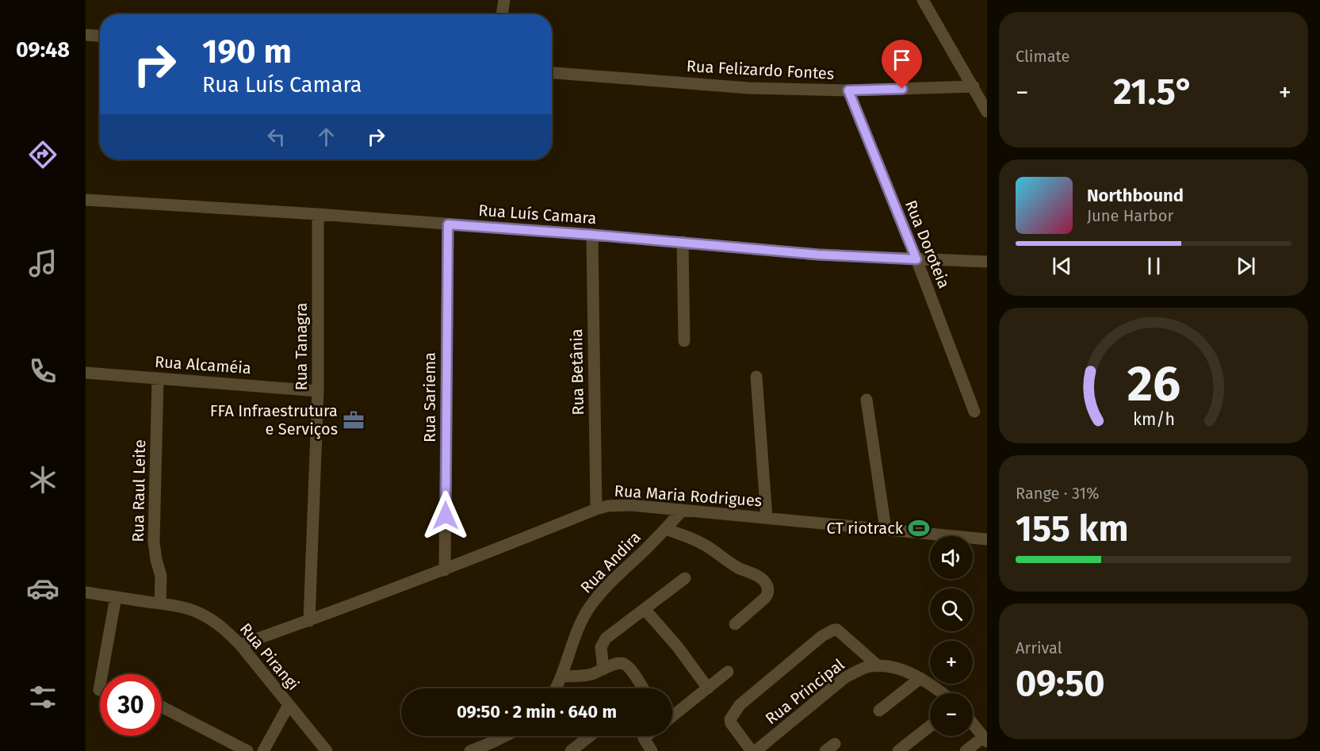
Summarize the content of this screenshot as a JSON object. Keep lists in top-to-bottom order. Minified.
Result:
{"streets":{"street":["Rua Felizardo Fontes","Rua Luís Camara","Rua Doroteia","Rua Tanagra","Rua Alcaméia","Rua Betânia","Rua Sariema","Rua Raul Leite","Rua Maria Rodrigues","Rua Andira","Rua Pirangi","Rua Principal"]},"crossings":[["Rua Felizardo Fontes","Rua Doroteia"],["Rua Luís Camara","Rua Doroteia"],["Rua Luís Camara","Rua Tanagra"],["Rua Luís Camara","Rua Betânia"],["Rua Luís Camara","Rua Sariema"],["Rua Tanagra","Rua Alcaméia"],["Rua Tanagra","Rua Maria Rodrigues"],["Rua Alcaméia","Rua Raul Leite"],["Rua Betânia","Rua Maria Rodrigues"],["Rua Sariema","Rua Maria Rodrigues"],["Rua Raul Leite","Rua Pirangi"],["Rua Maria Rodrigues","Rua Andira"],["Rua Maria Rodrigues","Rua Pirangi"]],"places":{"office":["FFA Infraestrutura e Serviços"],"sports":["CT riotrack"]},"page":{"tabs":"09:48","tile":["Climate",["Range · 31%","155 km"],["Arrival","09:50"]],"turn":["190 m","Rua Luís Camara"],"heat":["−","21.5°","+"],"song":["Northbound","June Harbor"],"map_buttons":["+","−"],"limit":"30","trip":"09:50 · 2 min · 640 m","gauge":["26","km/h"]}}
